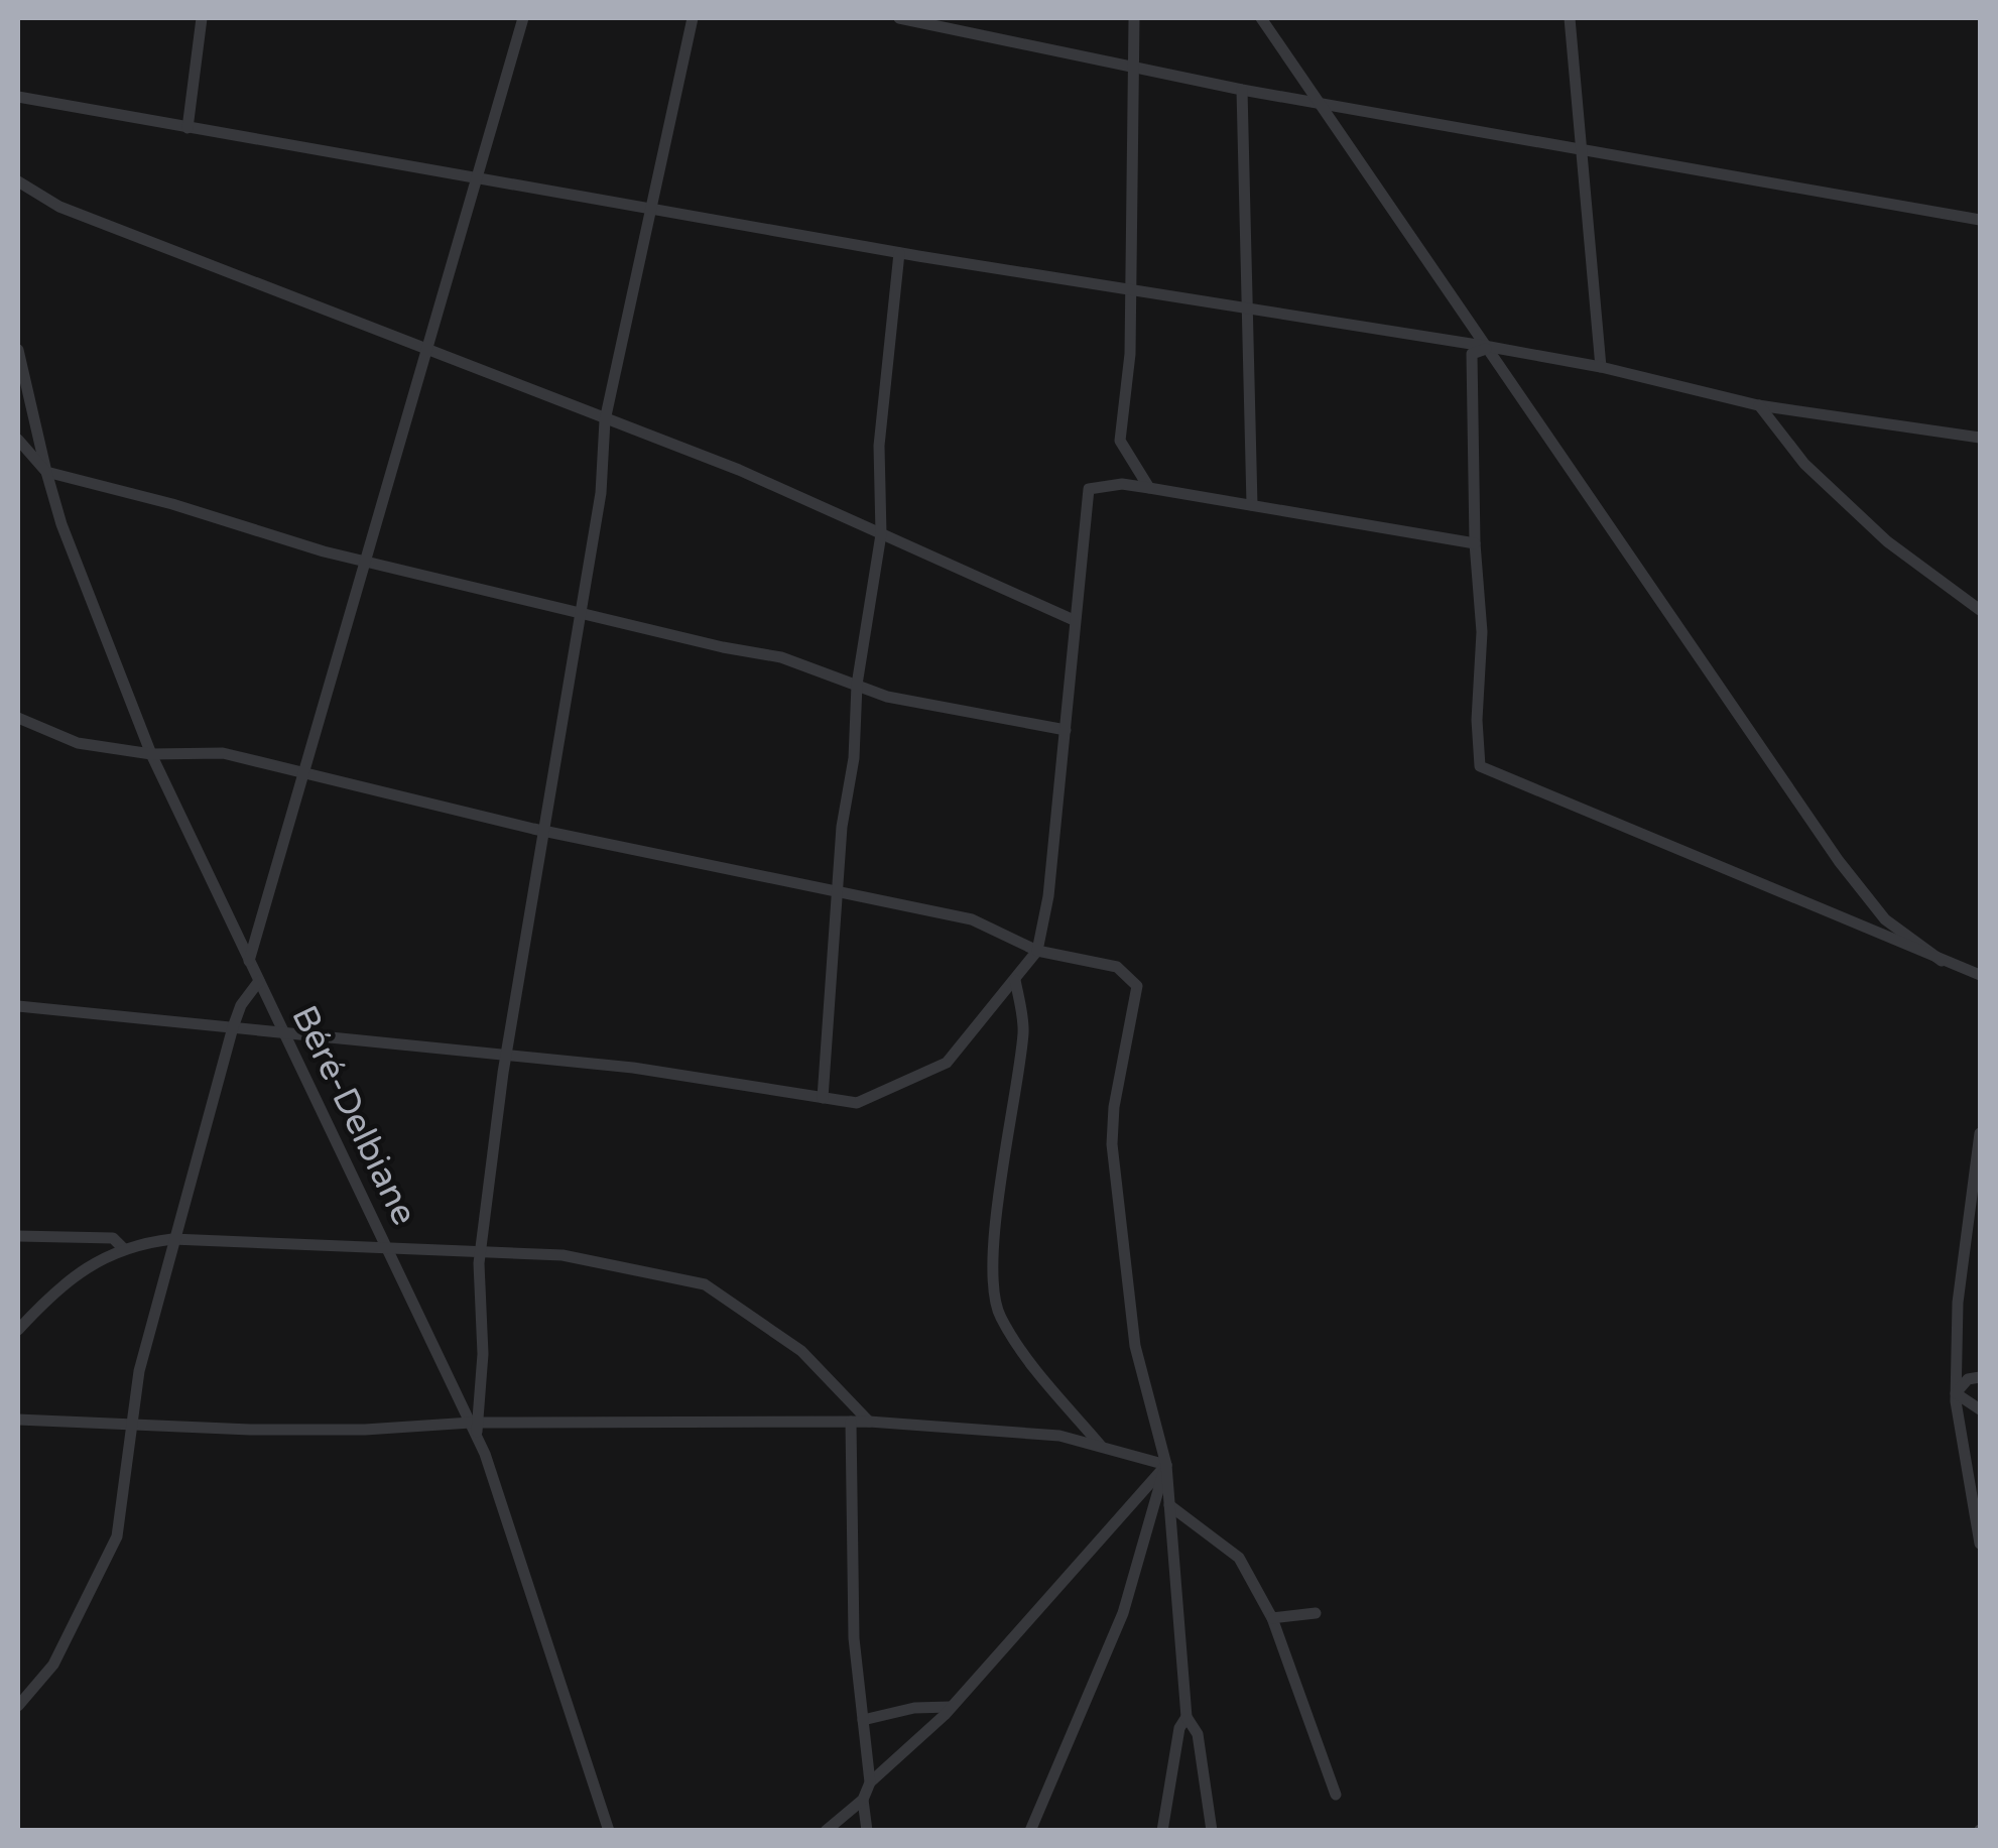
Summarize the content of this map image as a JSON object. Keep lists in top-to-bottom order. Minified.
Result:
{"streets":{"street":["Béré-Delbiane"]}}
